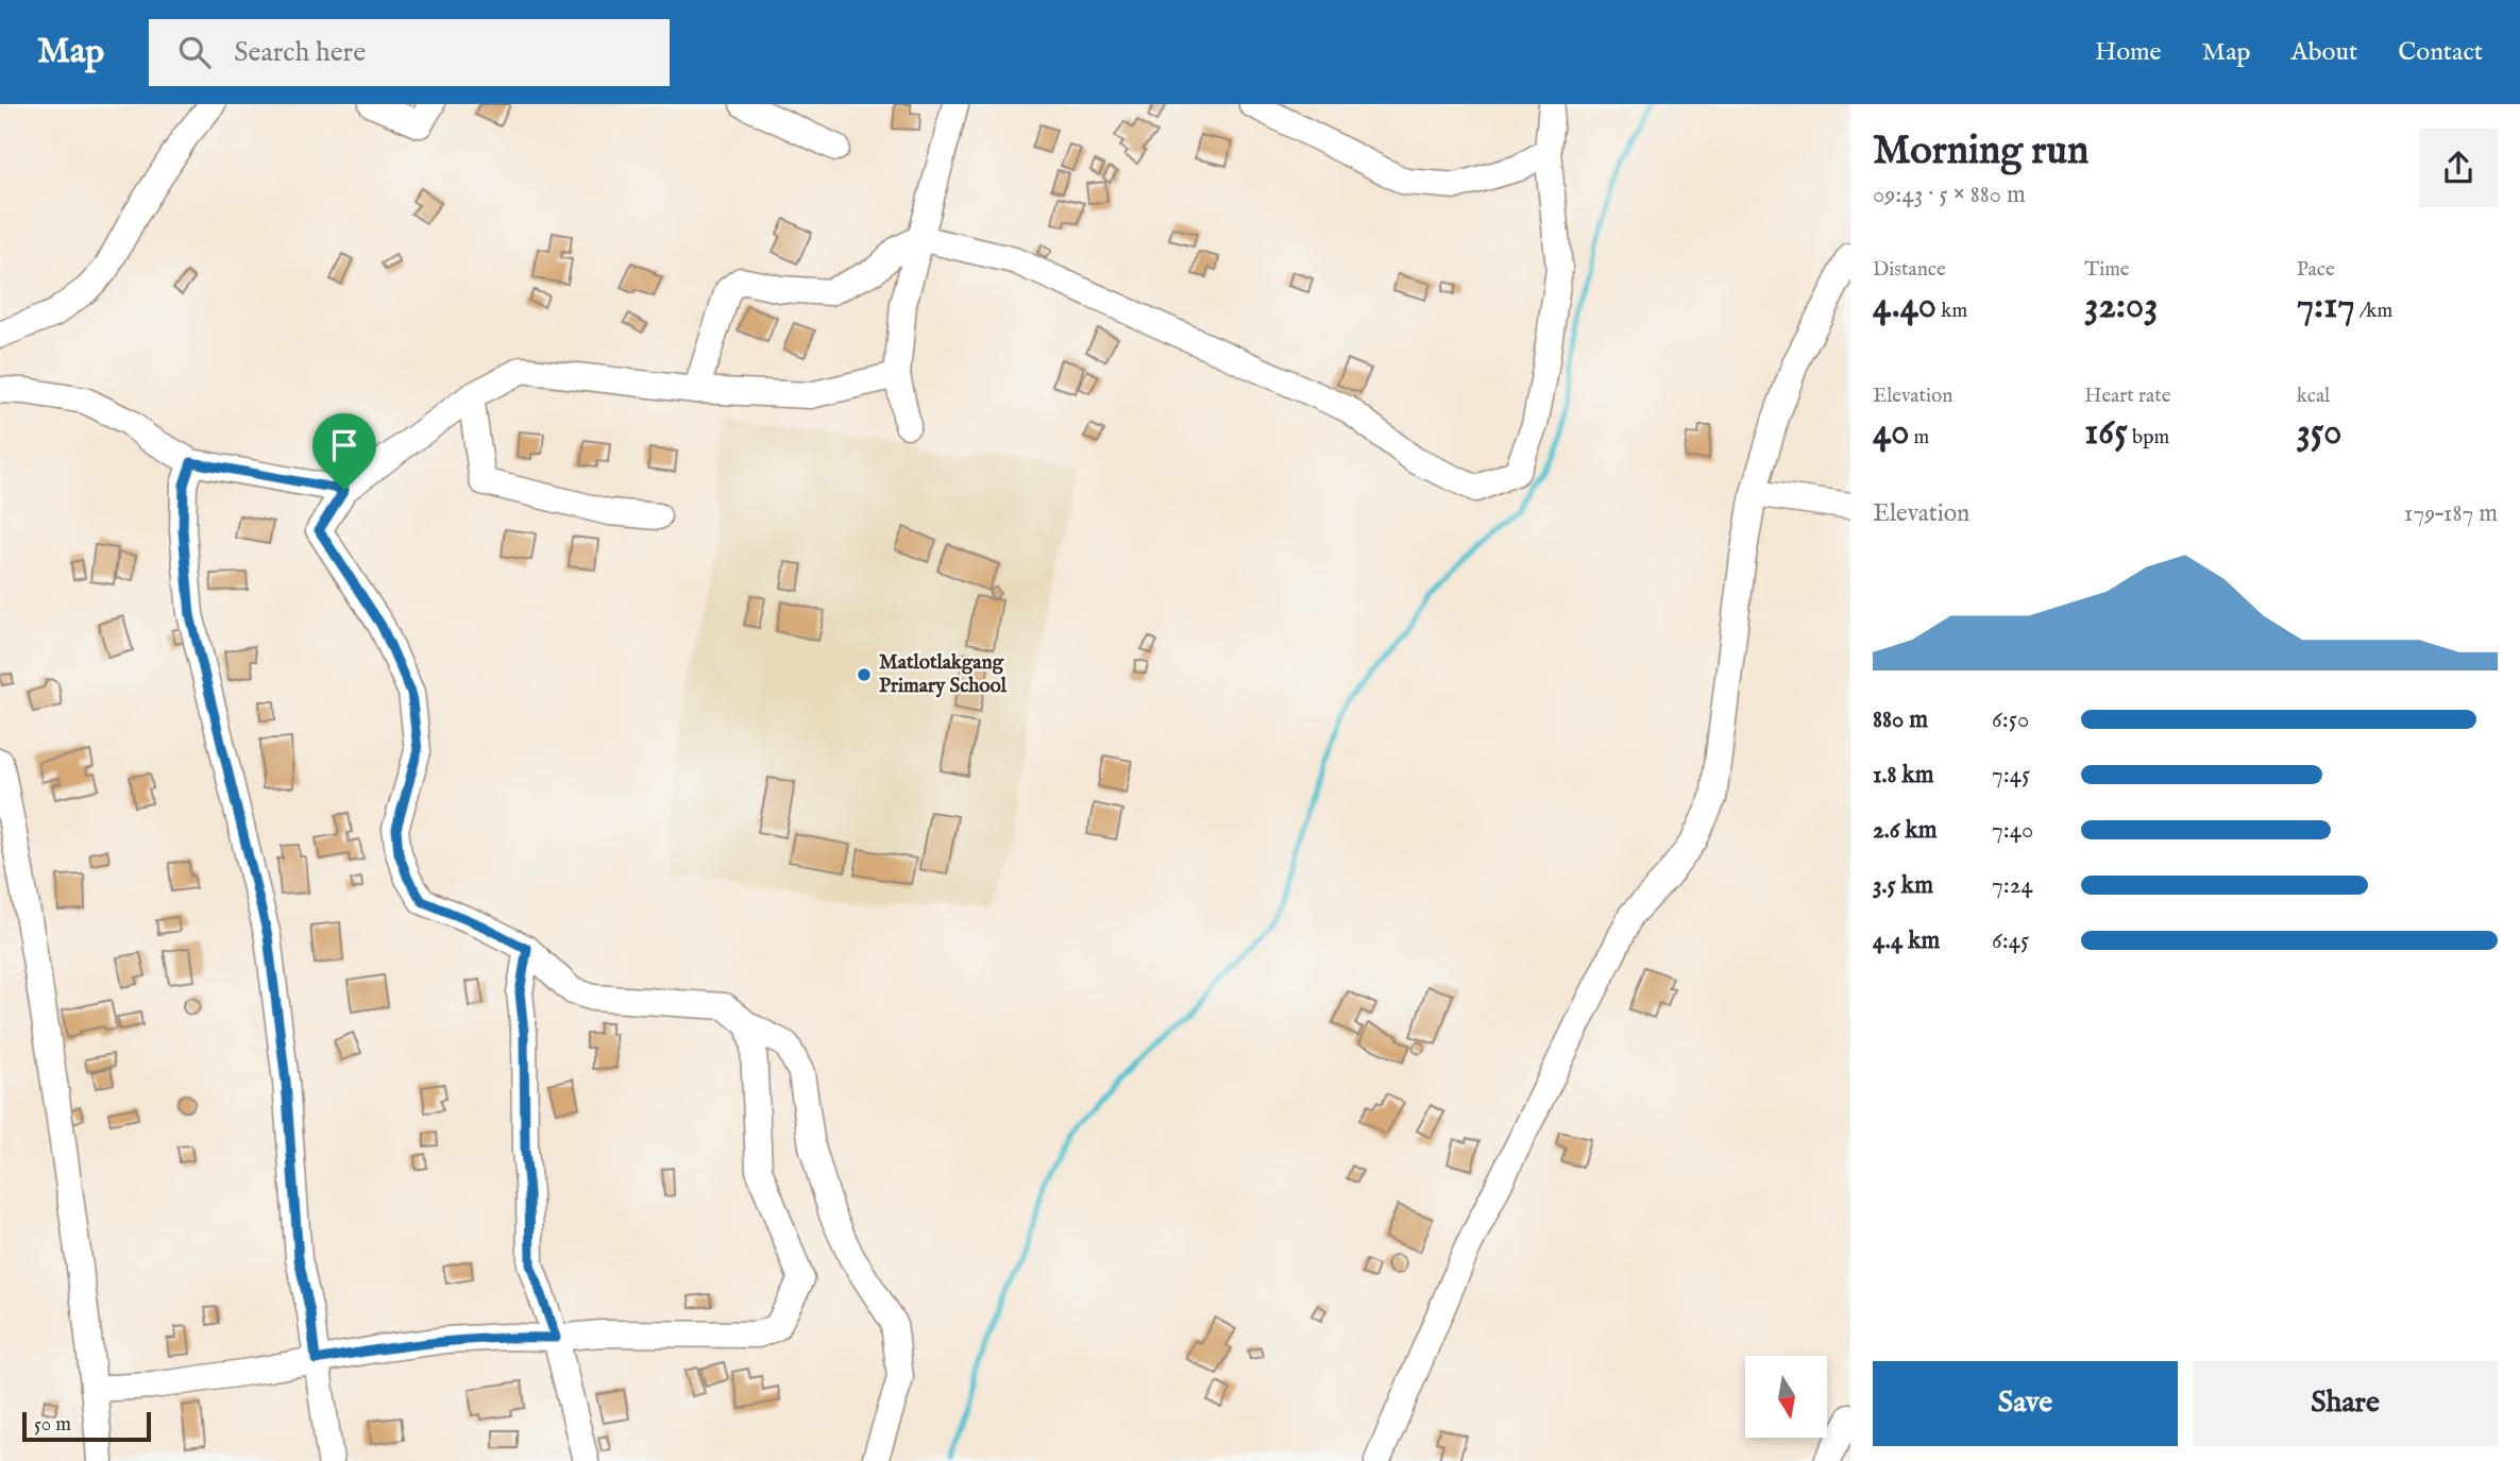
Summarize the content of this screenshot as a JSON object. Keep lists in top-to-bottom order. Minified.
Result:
{"places":["Matlotlakgang Primary School"],"scale_bar":"50 m","north":"bottom","page":{"header":"Map","search":"Search here","nav":["Home","Map","About","Contact"],"heading":["Morning run","09:43 · 5 × 880 m"],"stats":[["Distance","4.40 km"],["Time","32:03"],["Pace","7:17 /km"],["Elevation","40 m"],["Heart rate","165 bpm"],["kcal","350"]],"chart":["Elevation","179–187 m"],"list":[{"name":"880 m","note":"6:50"},{"name":"1.8 km","note":"7:45"},{"name":"2.6 km","note":"7:40"},{"name":"3.5 km","note":"7:24"},{"name":"4.4 km","note":"6:45"}],"buttons":["Save","Share"],"scale":"50 m"}}
